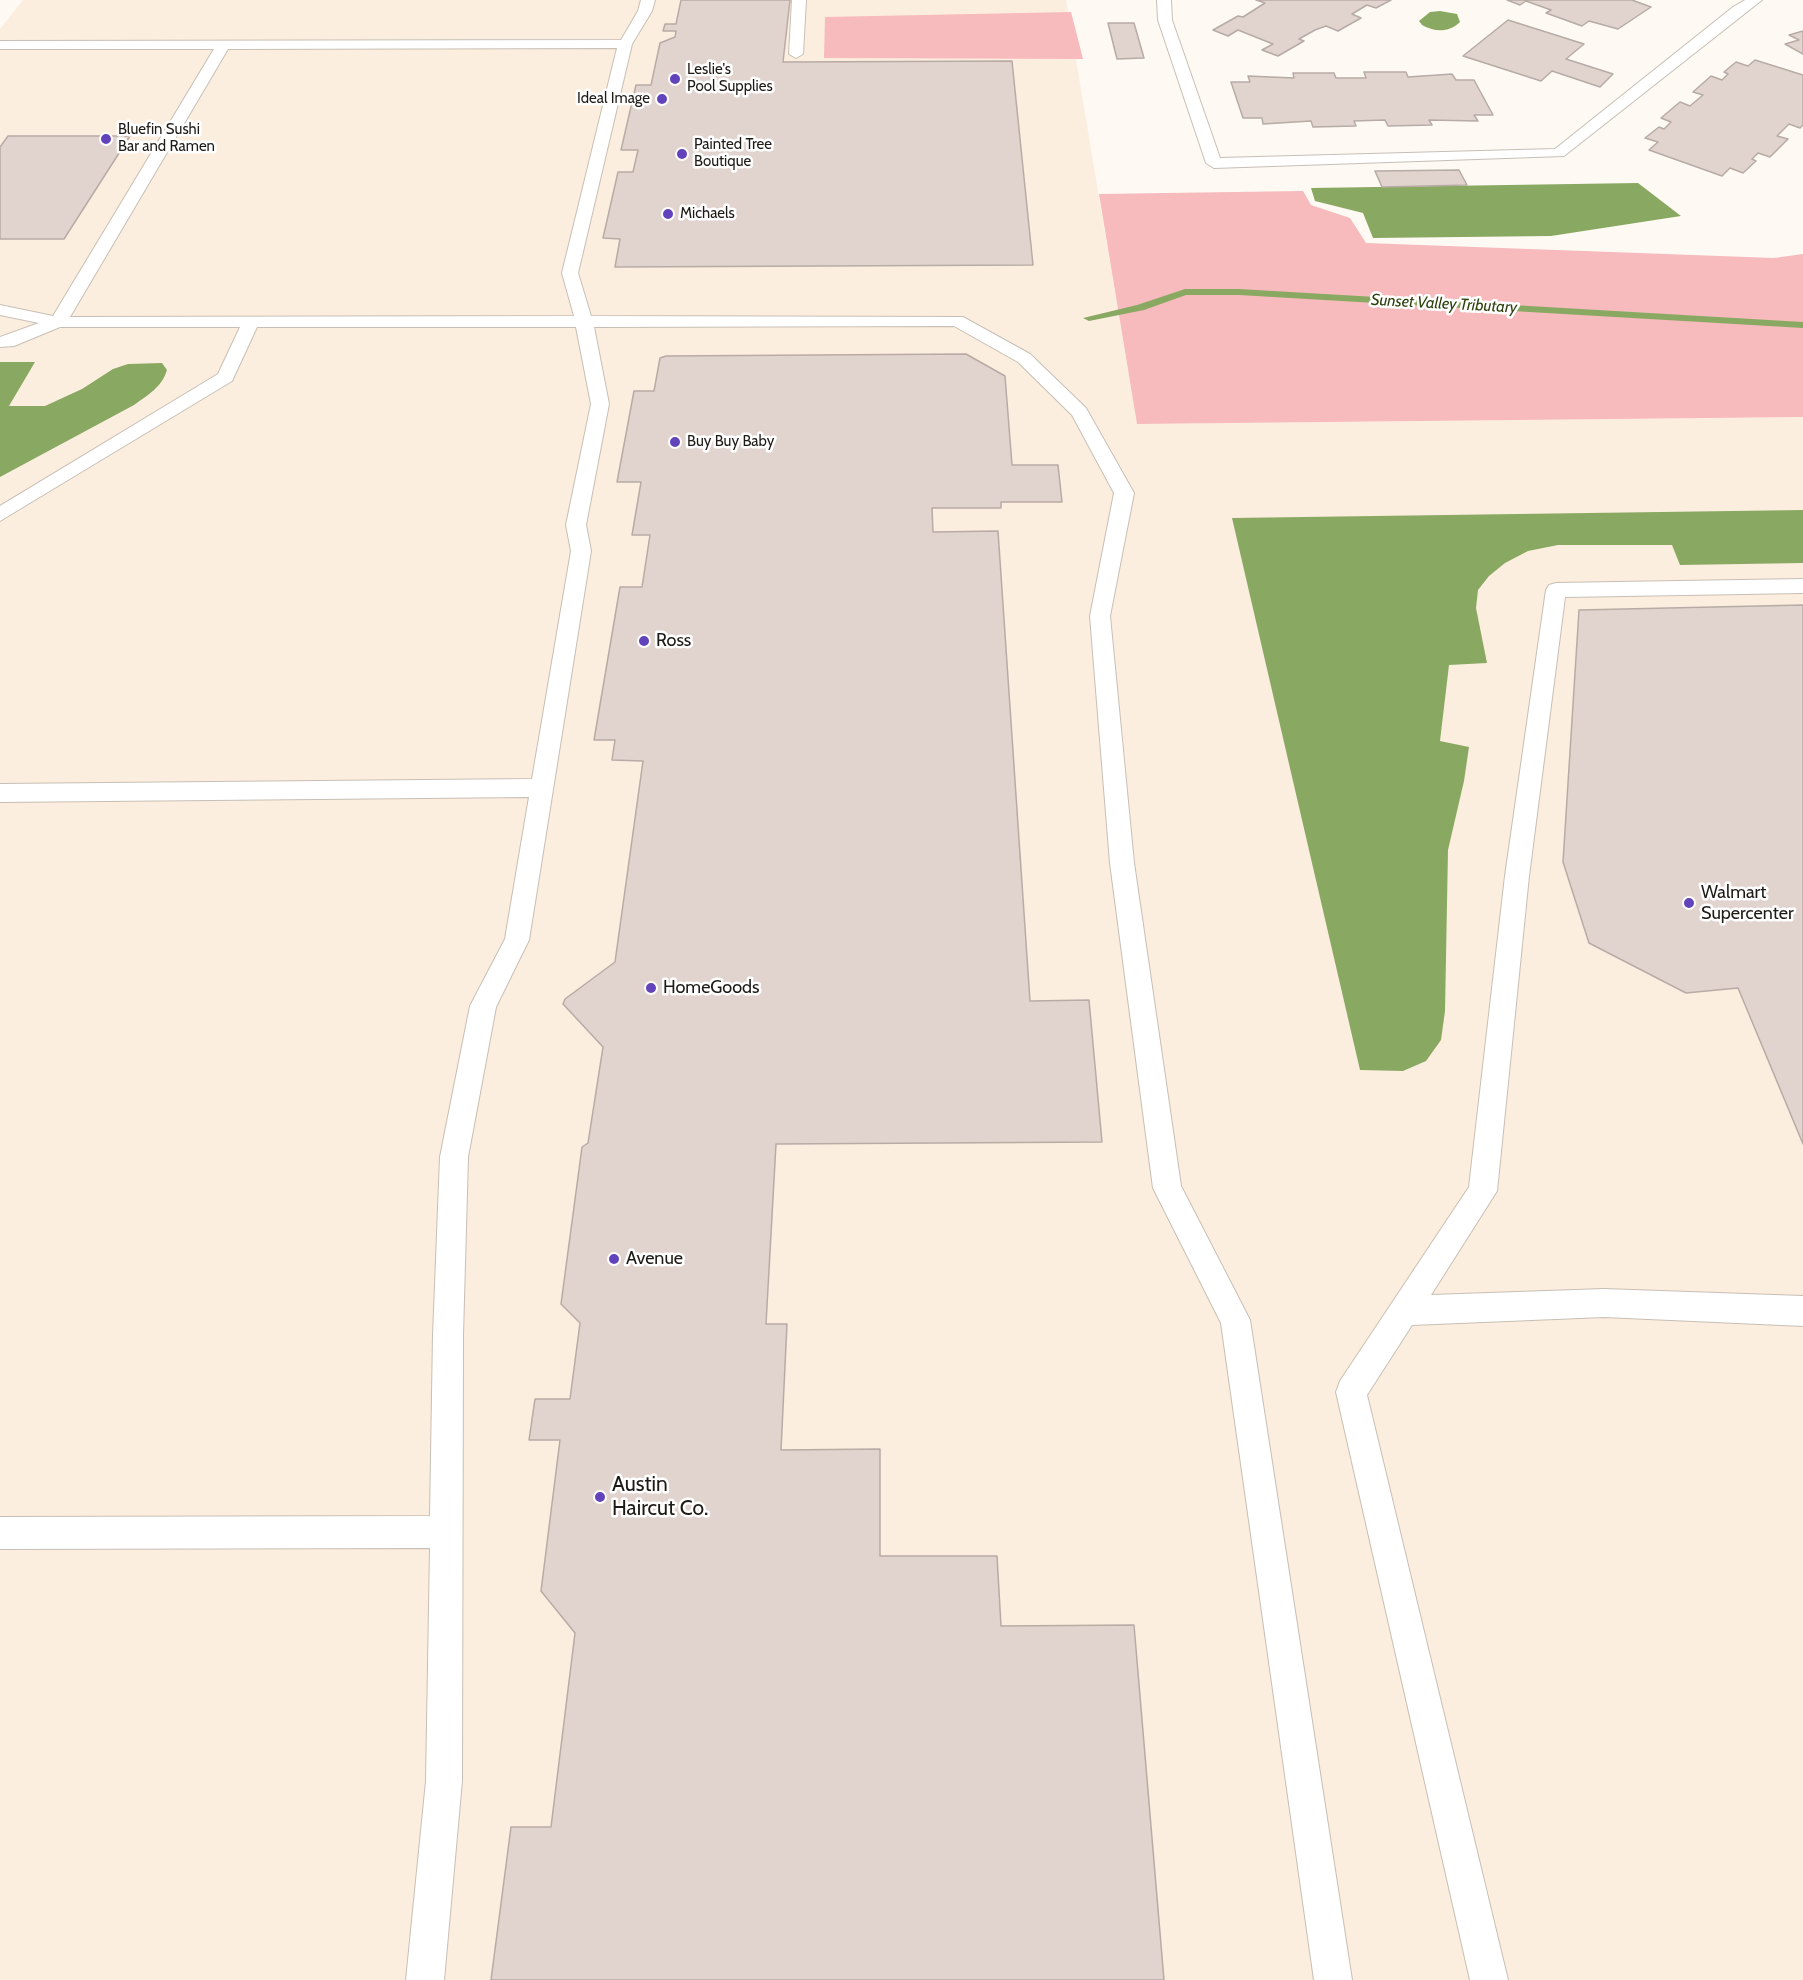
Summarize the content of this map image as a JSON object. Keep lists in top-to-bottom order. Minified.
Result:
{"water":["Sunset Valley Tributary"],"places":["Leslie's Pool Supplies","Ideal Image","Bluefin Sushi Bar and Ramen","Painted Tree Boutique","Michaels","Buy Buy Baby","Ross","Walmart Supercenter","HomeGoods","Avenue","Austin Haircut Co."]}
